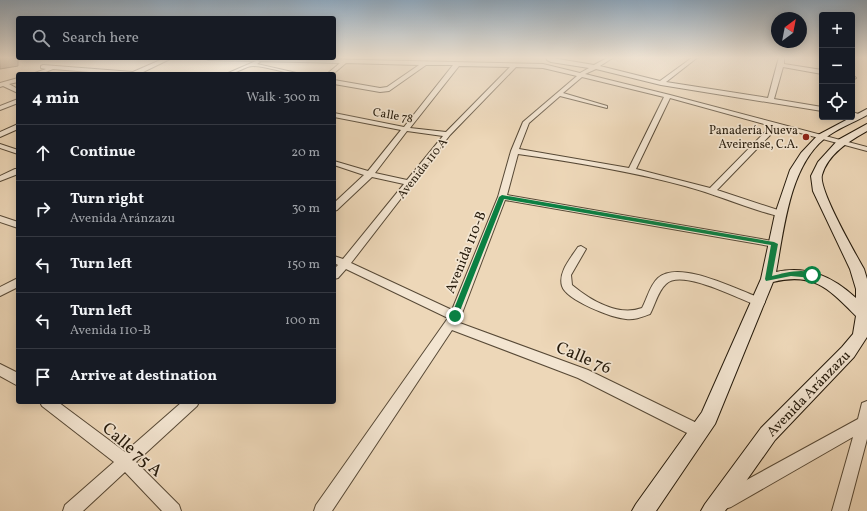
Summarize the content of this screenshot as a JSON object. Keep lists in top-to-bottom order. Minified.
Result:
{"streets":{"main road":["Avenida Aránzazu"],"street":["Calle 78","Avenida 110 A","Avenida 110-B","Calle 76","Calle 75 A"]},"crossings":[["Calle 78","Avenida 110 A"],["Avenida 110 A","Calle 76"],["Avenida 110-B","Calle 76"],["Calle 76","Avenida Aránzazu"]],"places":["Panadería Nueva Aveirense, C.A."],"north":"top right","page":{"map_buttons":["+","−"],"search":"Search here","heading":["4 min","Walk · 300 m"],"list":[["Continue","20 m"],["Turn right","Avenida Aránzazu","30 m"],["Turn left","150 m"],["Turn left","Avenida 110-B","100 m"],"Arrive at destination"]}}
